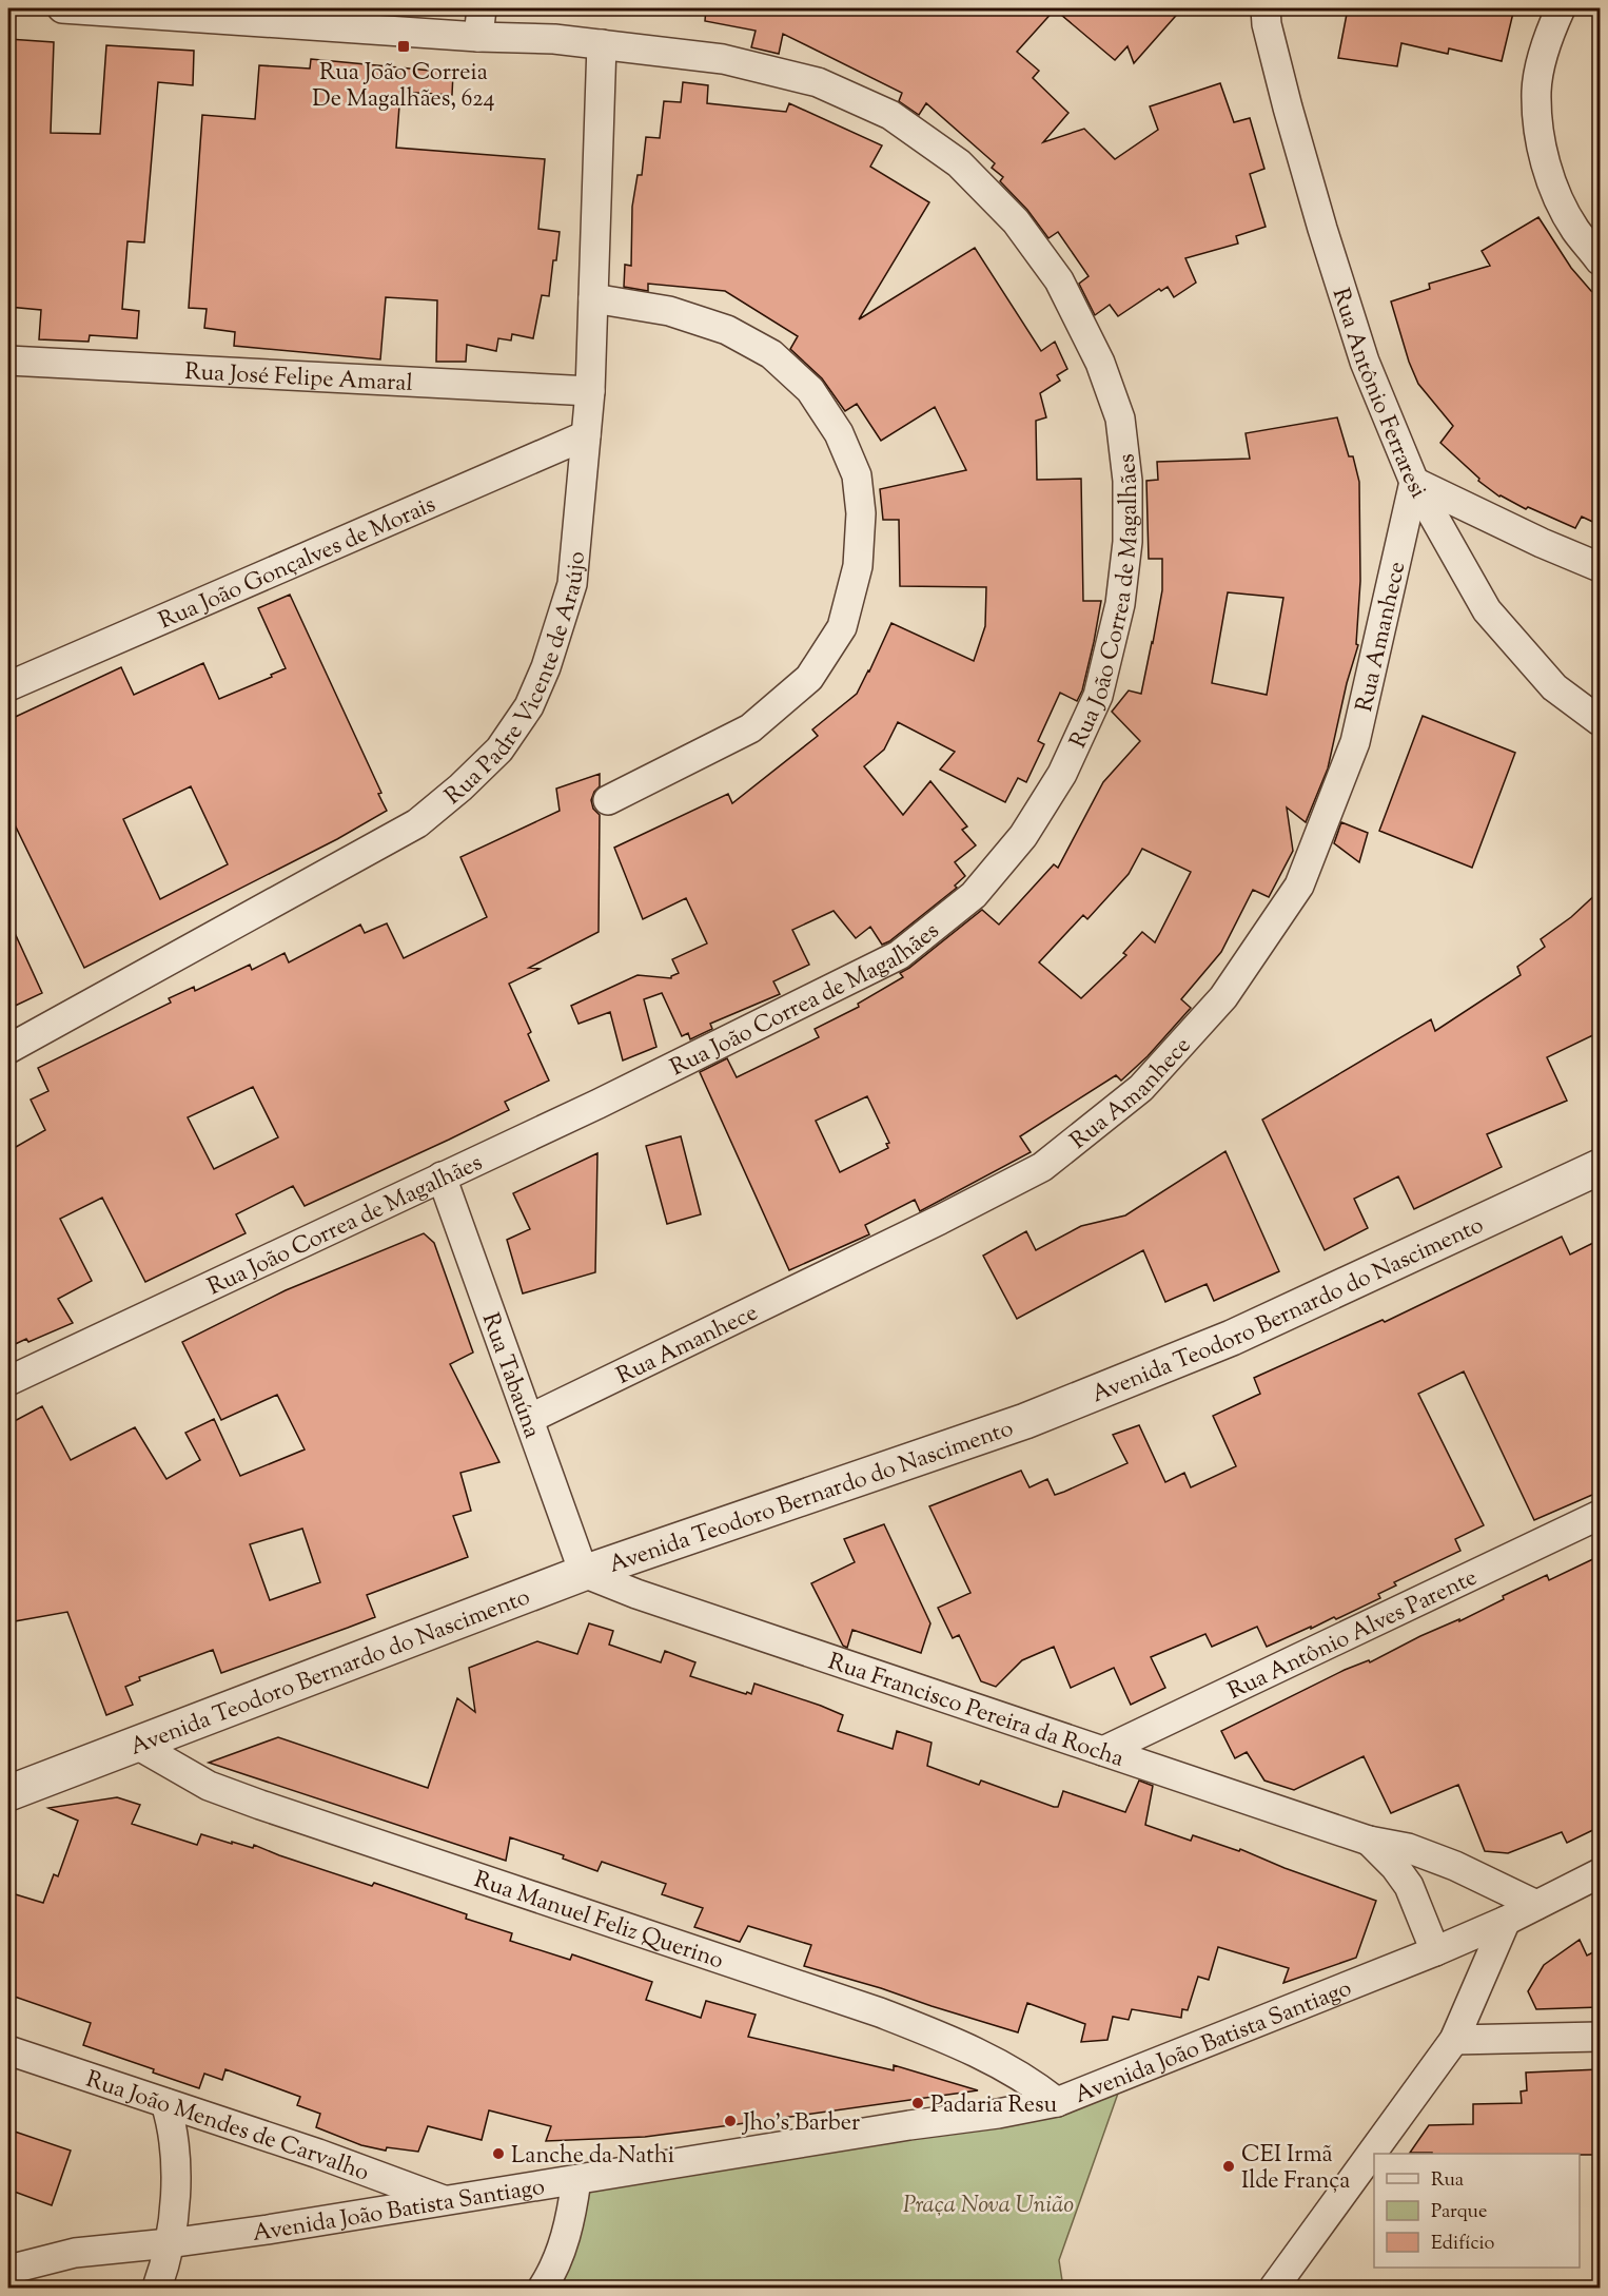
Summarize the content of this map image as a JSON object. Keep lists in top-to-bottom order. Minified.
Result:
{"streets":{"street":["Rua José Felipe Amaral","Rua Antônio Ferraresi","Rua João Gonçalves de Morais","Rua João Correa de Magalhães","Rua Amanhece","Rua Padre Vicente de Araújo","Avenida Teodoro Bernardo do Nascimento","Rua Tabaúna","Rua Antônio Alves Parente","Rua Francisco Pereira da Rocha","Rua Manuel Feliz Querino","Avenida João Batista Santiago","Rua João Mendes de Carvalho"]},"crossings":[["Rua José Felipe Amaral","Rua Padre Vicente de Araújo"],["Rua Antônio Ferraresi","Rua Amanhece"],["Rua João Gonçalves de Morais","Rua Padre Vicente de Araújo"],["Rua João Correa de Magalhães","Rua Padre Vicente de Araújo"],["Rua João Correa de Magalhães","Rua Tabaúna"],["Rua Amanhece","Rua Tabaúna"],["Avenida Teodoro Bernardo do Nascimento","Rua Tabaúna"],["Avenida Teodoro Bernardo do Nascimento","Rua Francisco Pereira da Rocha"],["Avenida Teodoro Bernardo do Nascimento","Rua Manuel Feliz Querino"],["Rua Tabaúna","Rua Francisco Pereira da Rocha"],["Rua Antônio Alves Parente","Rua Francisco Pereira da Rocha"],["Rua Francisco Pereira da Rocha","Avenida João Batista Santiago"],["Rua Manuel Feliz Querino","Avenida João Batista Santiago"],["Avenida João Batista Santiago","Rua João Mendes de Carvalho"]],"parks":["Praça Nova União"],"places":{"transit":["Rua João Correia De Magalhães, 624"],"other":["Padaria Resu","Jho's Barber","Lanche da Nathi","CEI Irmã Ilde França"]},"legend":["Rua","Parque","Edifício"]}
